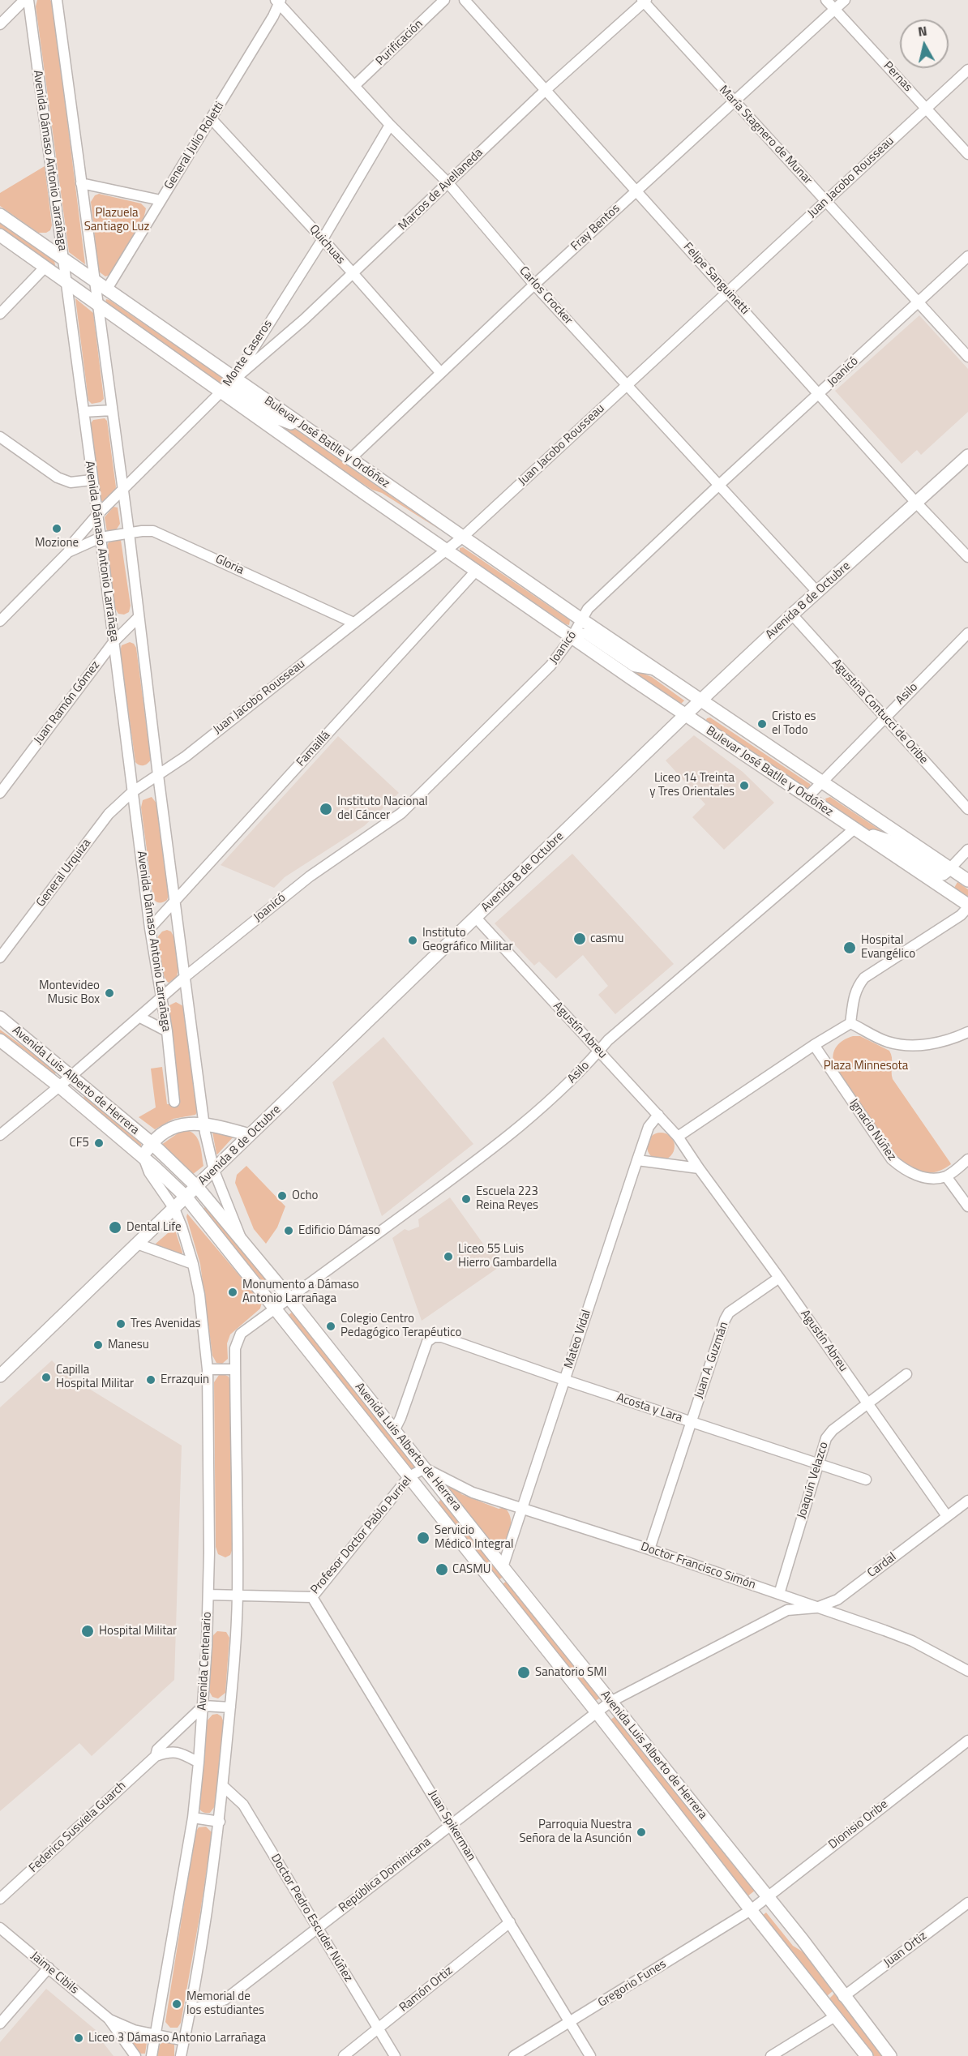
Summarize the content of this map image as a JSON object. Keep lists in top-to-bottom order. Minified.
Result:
{"streets":{"main road":["Bulevar José Batlle y Ordóñez","Avenida 8 de Octubre","Avenida Luis Alberto de Herrera"],"street":["Purificación","Pernas","María Stagnero de Munar","General Julio Roletti","Avenida Dámaso Antonio Larrañaga","Juan Jacobo Rousseau","Marcos de Avellaneda","Fray Bentos","Quichuas","Felipe Sanguinetti","Carlos Crocker","Monte Caseros","Joanicó","Gloria","Asilo","Juan Ramón Gómez","Agustina Contucci de Oribe","Famaillá","General Urquiza","Agustín Abreu","Ignacio Núñez","Mateo Vidal","Juan A. Guzmán","Acosta y Lara","Joaquín Velazco","Profesor Doctor Pablo Purriel","Cardal","Doctor Francisco Simón","Avenida Centenario","Dionisio Oribe","Juan Spikerman","Federico Susviela Guarch","República Dominicana","Doctor Pedro Escuder Núñez","Juan Ortiz","Jaime Cibils","Gregorio Funes","Ramón Ortiz"]},"crossings":[["Purificación","Carlos Crocker"],["Pernas","Juan Jacobo Rousseau"],["Pernas","Fray Bentos"],["María Stagnero de Munar","Juan Jacobo Rousseau"],["María Stagnero de Munar","Marcos de Avellaneda"],["María Stagnero de Munar","Fray Bentos"],["María Stagnero de Munar","Joanicó"],["General Julio Roletti","Quichuas"],["General Julio Roletti","Carlos Crocker"],["General Julio Roletti","Bulevar José Batlle y Ordóñez"],["Avenida Dámaso Antonio Larrañaga","Juan Jacobo Rousseau"],["Avenida Dámaso Antonio Larrañaga","Monte Caseros"],["Avenida Dámaso Antonio Larrañaga","Joanicó"],["Avenida Dámaso Antonio Larrañaga","Bulevar José Batlle y Ordóñez"],["Avenida Dámaso Antonio Larrañaga","Gloria"],["Avenida Dámaso Antonio Larrañaga","Juan Ramón Gómez"],["Avenida Dámaso Antonio Larrañaga","Famaillá"],["Avenida Dámaso Antonio Larrañaga","General Urquiza"],["Juan Jacobo Rousseau","Felipe Sanguinetti"],["Juan Jacobo Rousseau","Carlos Crocker"],["Juan Jacobo Rousseau","Bulevar José Batlle y Ordóñez"],["Juan Jacobo Rousseau","Gloria"],["Juan Jacobo Rousseau","General Urquiza"],["Marcos de Avellaneda","Quichuas"],["Marcos de Avellaneda","Felipe Sanguinetti"],["Marcos de Avellaneda","Carlos Crocker"],["Marcos de Avellaneda","Monte Caseros"],["Marcos de Avellaneda","Bulevar José Batlle y Ordóñez"],["Fray Bentos","Quichuas"],["Fray Bentos","Felipe Sanguinetti"],["Fray Bentos","Carlos Crocker"],["Fray Bentos","Bulevar José Batlle y Ordóñez"],["Quichuas","Monte Caseros"],["Felipe Sanguinetti","Joanicó"],["Felipe Sanguinetti","Avenida 8 de Octubre"],["Carlos Crocker","Monte Caseros"],["Carlos Crocker","Joanicó"],["Carlos Crocker","Avenida 8 de Octubre"],["Monte Caseros","Bulevar José Batlle y Ordóñez"],["Monte Caseros","Gloria"],["Joanicó","Bulevar José Batlle y Ordóñez"],["Joanicó","Avenida Luis Alberto de Herrera"],["Bulevar José Batlle y Ordóñez","Avenida 8 de Octubre"],["Bulevar José Batlle y Ordóñez","Asilo"],["Bulevar José Batlle y Ordóñez","Famaillá"],["Avenida 8 de Octubre","Agustina Contucci de Oribe"],["Avenida 8 de Octubre","Agustín Abreu"],["Avenida 8 de Octubre","Avenida Luis Alberto de Herrera"],["Avenida 8 de Octubre","Avenida Centenario"],["Asilo","Agustina Contucci de Oribe"],["Asilo","Agustín Abreu"],["Asilo","Avenida Luis Alberto de Herrera"],["Agustín Abreu","Mateo Vidal"],["Agustín Abreu","Juan A. Guzmán"],["Agustín Abreu","Joaquín Velazco"],["Agustín Abreu","Cardal"],["Avenida Luis Alberto de Herrera","Mateo Vidal"],["Avenida Luis Alberto de Herrera","Acosta y Lara"],["Avenida Luis Alberto de Herrera","Profesor Doctor Pablo Purriel"],["Avenida Luis Alberto de Herrera","Cardal"],["Avenida Luis Alberto de Herrera","Doctor Francisco Simón"],["Avenida Luis Alberto de Herrera","Avenida Centenario"],["Avenida Luis Alberto de Herrera","Dionisio Oribe"],["Avenida Luis Alberto de Herrera","República Dominicana"],["Avenida Luis Alberto de Herrera","Juan Ortiz"],["Avenida Luis Alberto de Herrera","Gregorio Funes"],["Mateo Vidal","Acosta y Lara"],["Mateo Vidal","Doctor Francisco Simón"],["Juan A. Guzmán","Acosta y Lara"],["Juan A. Guzmán","Doctor Francisco Simón"],["Acosta y Lara","Joaquín Velazco"],["Joaquín Velazco","Doctor Francisco Simón"],["Profesor Doctor Pablo Purriel","Doctor Francisco Simón"],["Profesor Doctor Pablo Purriel","Avenida Centenario"],["Profesor Doctor Pablo Purriel","Juan Spikerman"],["Cardal","Doctor Francisco Simón"],["Cardal","República Dominicana"],["Avenida Centenario","Federico Susviela Guarch"],["Avenida Centenario","Jaime Cibils"],["Dionisio Oribe","Gregorio Funes"],["Juan Spikerman","República Dominicana"],["Juan Spikerman","Gregorio Funes"],["Juan Spikerman","Ramón Ortiz"],["República Dominicana","Doctor Pedro Escuder Núñez"],["Doctor Pedro Escuder Núñez","Ramón Ortiz"]],"parks":["Plazuela Santiago Luz","Plaza Minnesota"],"places":["Mozione","Cristo es el Todo","Liceo 14 Treinta y Tres Orientales","Instituto Nacional del Cáncer","casmu","Instituto Geográfico Militar","Hospital Evangélico","Montevideo Music Box","CF5","Ocho","Escuela 223 Reina Reyes","Dental Life","Edificio Dámaso","Liceo 55 Luis Hierro Gambardella","Monumento a Dámaso Antonio Larrañaga","Tres Avenidas","Colegio Centro Pedagógico Terapéutico","Manesu","Capilla Hospital Militar","Errazquin","Servicio Médico Integral","CASMU","Hospital Militar","Sanatorio SMI","Parroquia Nuestra Señora de la Asunción","Memorial de los estudiantes","Liceo 3 Dámaso Antonio Larrañaga"],"north":"top"}
